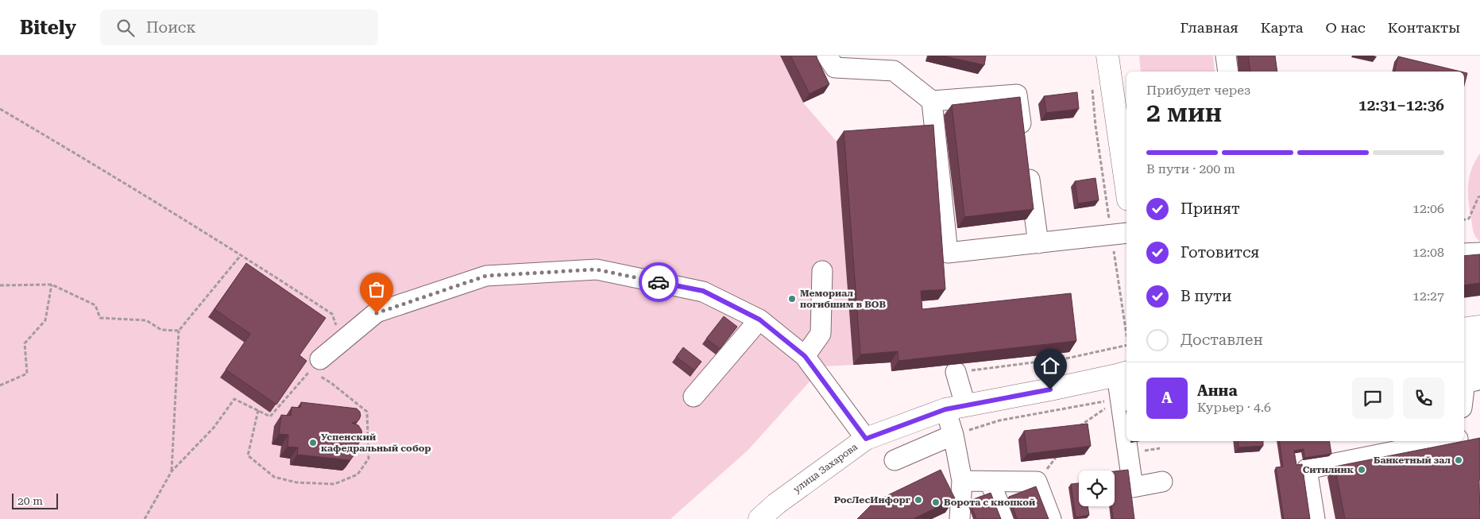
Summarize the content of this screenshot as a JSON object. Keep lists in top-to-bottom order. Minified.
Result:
{"streets":{"main road":["улица Захарова"]},"places":["Мемориал погибшим в ВОВ","Успенский кафедральный собор","Банкетный зал","Ситилинк","РосЛесИнфорг","Ворота с кнопкой"],"scale_bar":"20 m","page":{"header":"Bitely","search":"Поиск","nav":["Главная","Карта","О нас","Контакты"],"heading":["2 мин","Прибудет через","12:31–12:36"],"panel":["Анна","Курьер · 4.6"],"bar":"В пути · 200 m","list":[["Принят","12:06"],["Готовится","12:08"],["В пути","12:27"],"Доставлен"],"round":"А","scale":"20 m"}}
